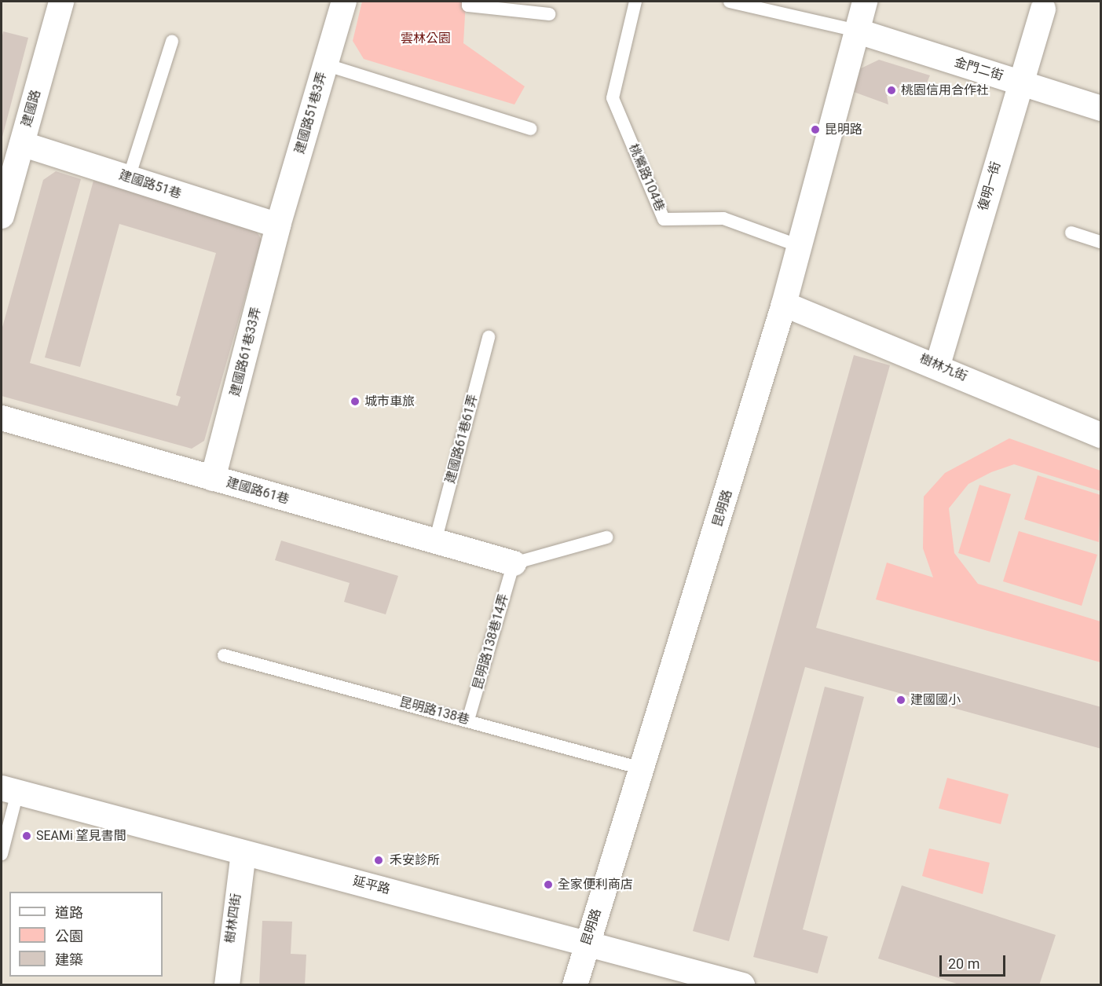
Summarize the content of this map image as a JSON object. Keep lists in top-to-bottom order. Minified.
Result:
{"streets":{"street":["金門二街","建國路","建國路51巷3弄","建國路51巷","復明一街","建國路61巷33弄","樹林九街","建國路61巷","昆明路","延平路","樹林四街"],"lane":["桃鶯路104巷","建國路61巷61弄","昆明路138巷14弄","昆明路138巷"]},"crossings":[["金門二街","復明一街"],["金門二街","昆明路"],["建國路","建國路51巷"],["建國路51巷3弄","建國路51巷"],["建國路51巷3弄","建國路61巷33弄"],["桃鶯路104巷","昆明路"],["建國路51巷","建國路61巷33弄"],["復明一街","樹林九街"],["建國路61巷33弄","建國路61巷"],["樹林九街","昆明路"],["建國路61巷61弄","建國路61巷"],["建國路61巷","昆明路138巷14弄"],["昆明路","昆明路138巷"],["昆明路","延平路"],["昆明路138巷14弄","昆明路138巷"],["延平路","樹林四街"]],"parks":["雲林公園"],"places":["桃園信用合作社","昆明路","城市車旅","建國國小","SEAMi 望見書間","禾安診所","全家便利商店"],"legend":["道路","公園","建築"],"scale_bar":"20 m"}
